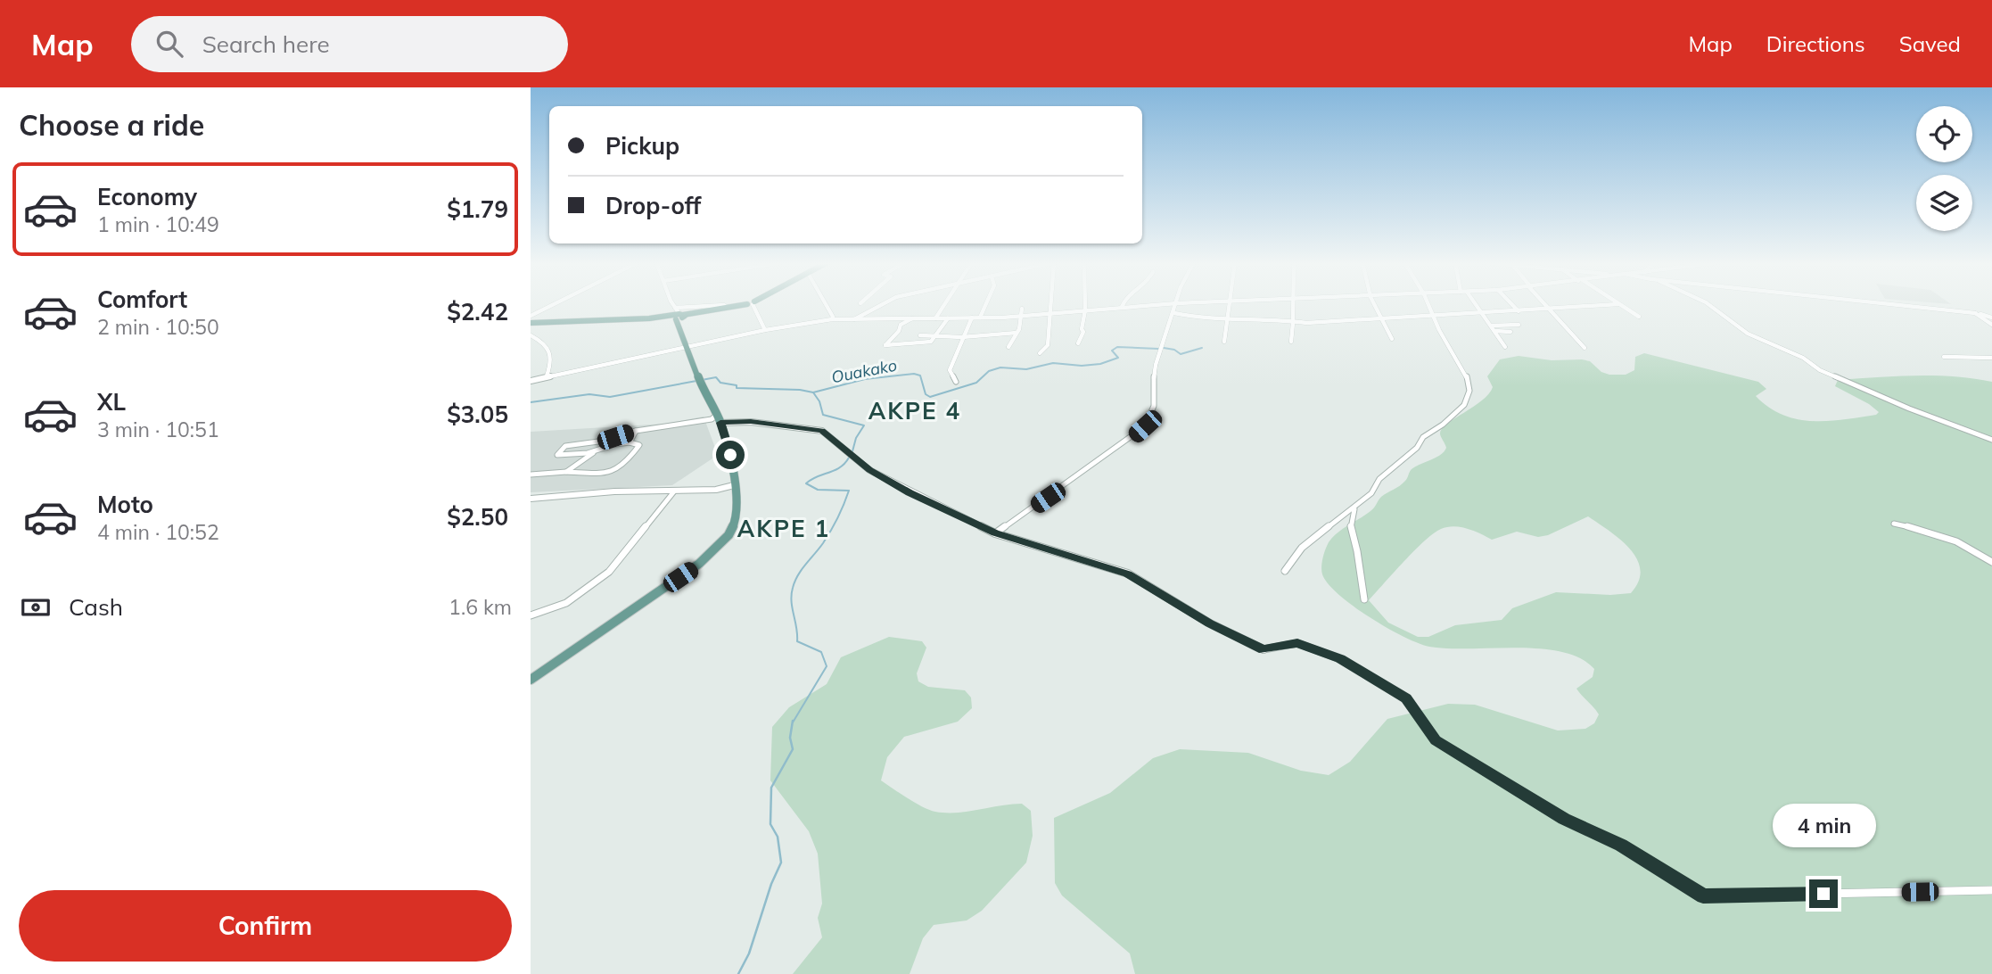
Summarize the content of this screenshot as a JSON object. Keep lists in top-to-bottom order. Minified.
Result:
{"districts":["AKPE 4","AKPE 1"],"water":["Ouakako"],"page":{"header":"Map","search":"Search here","nav":["Map","Directions","Saved"],"heading":"Choose a ride","banner":["Pickup","Drop-off"],"list":[{"name":"Economy","note":"1 min · 10:49","value":"$1.79"},{"name":"Comfort","note":"2 min · 10:50","value":"$2.42"},{"name":"XL","note":"3 min · 10:51","value":"$3.05"},{"name":"Moto","note":"4 min · 10:52","value":"$2.50"}],"pay":["Cash","1.6 km"],"bubble":"4 min","buttons":"Confirm"}}
